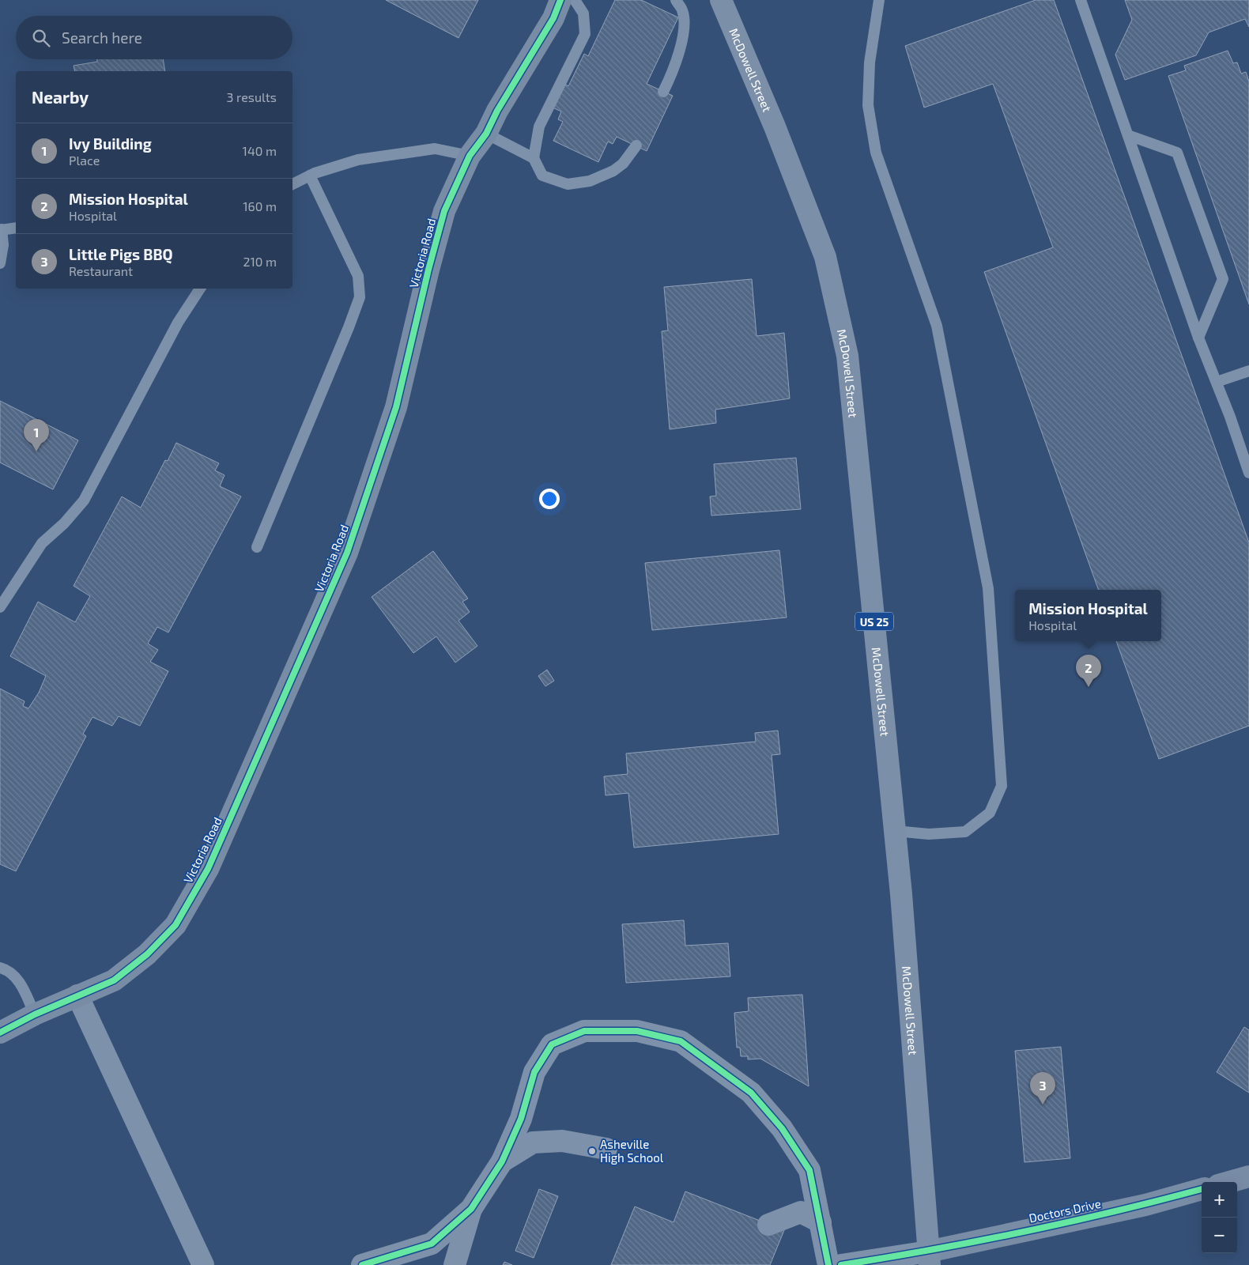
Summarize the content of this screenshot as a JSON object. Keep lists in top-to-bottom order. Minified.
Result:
{"streets":{"main road":["McDowell Street","US 25"],"street":["Victoria Road","Doctors Drive"]},"crossings":[["McDowell Street","Doctors Drive"]],"places":["Asheville High School"],"page":{"search":"Search here","heading":["Nearby","3 results"],"list":[{"mark":"1","name":"Ivy Building","note":"Place","value":"140 m"},{"mark":"2","name":"Mission Hospital","note":"Hospital","value":"160 m"},{"mark":"3","name":"Little Pigs BBQ","note":"Restaurant","value":"210 m"}],"pins":["1","2","3"],"popup":["Mission Hospital","Hospital"],"map_buttons":["+","−"]}}
